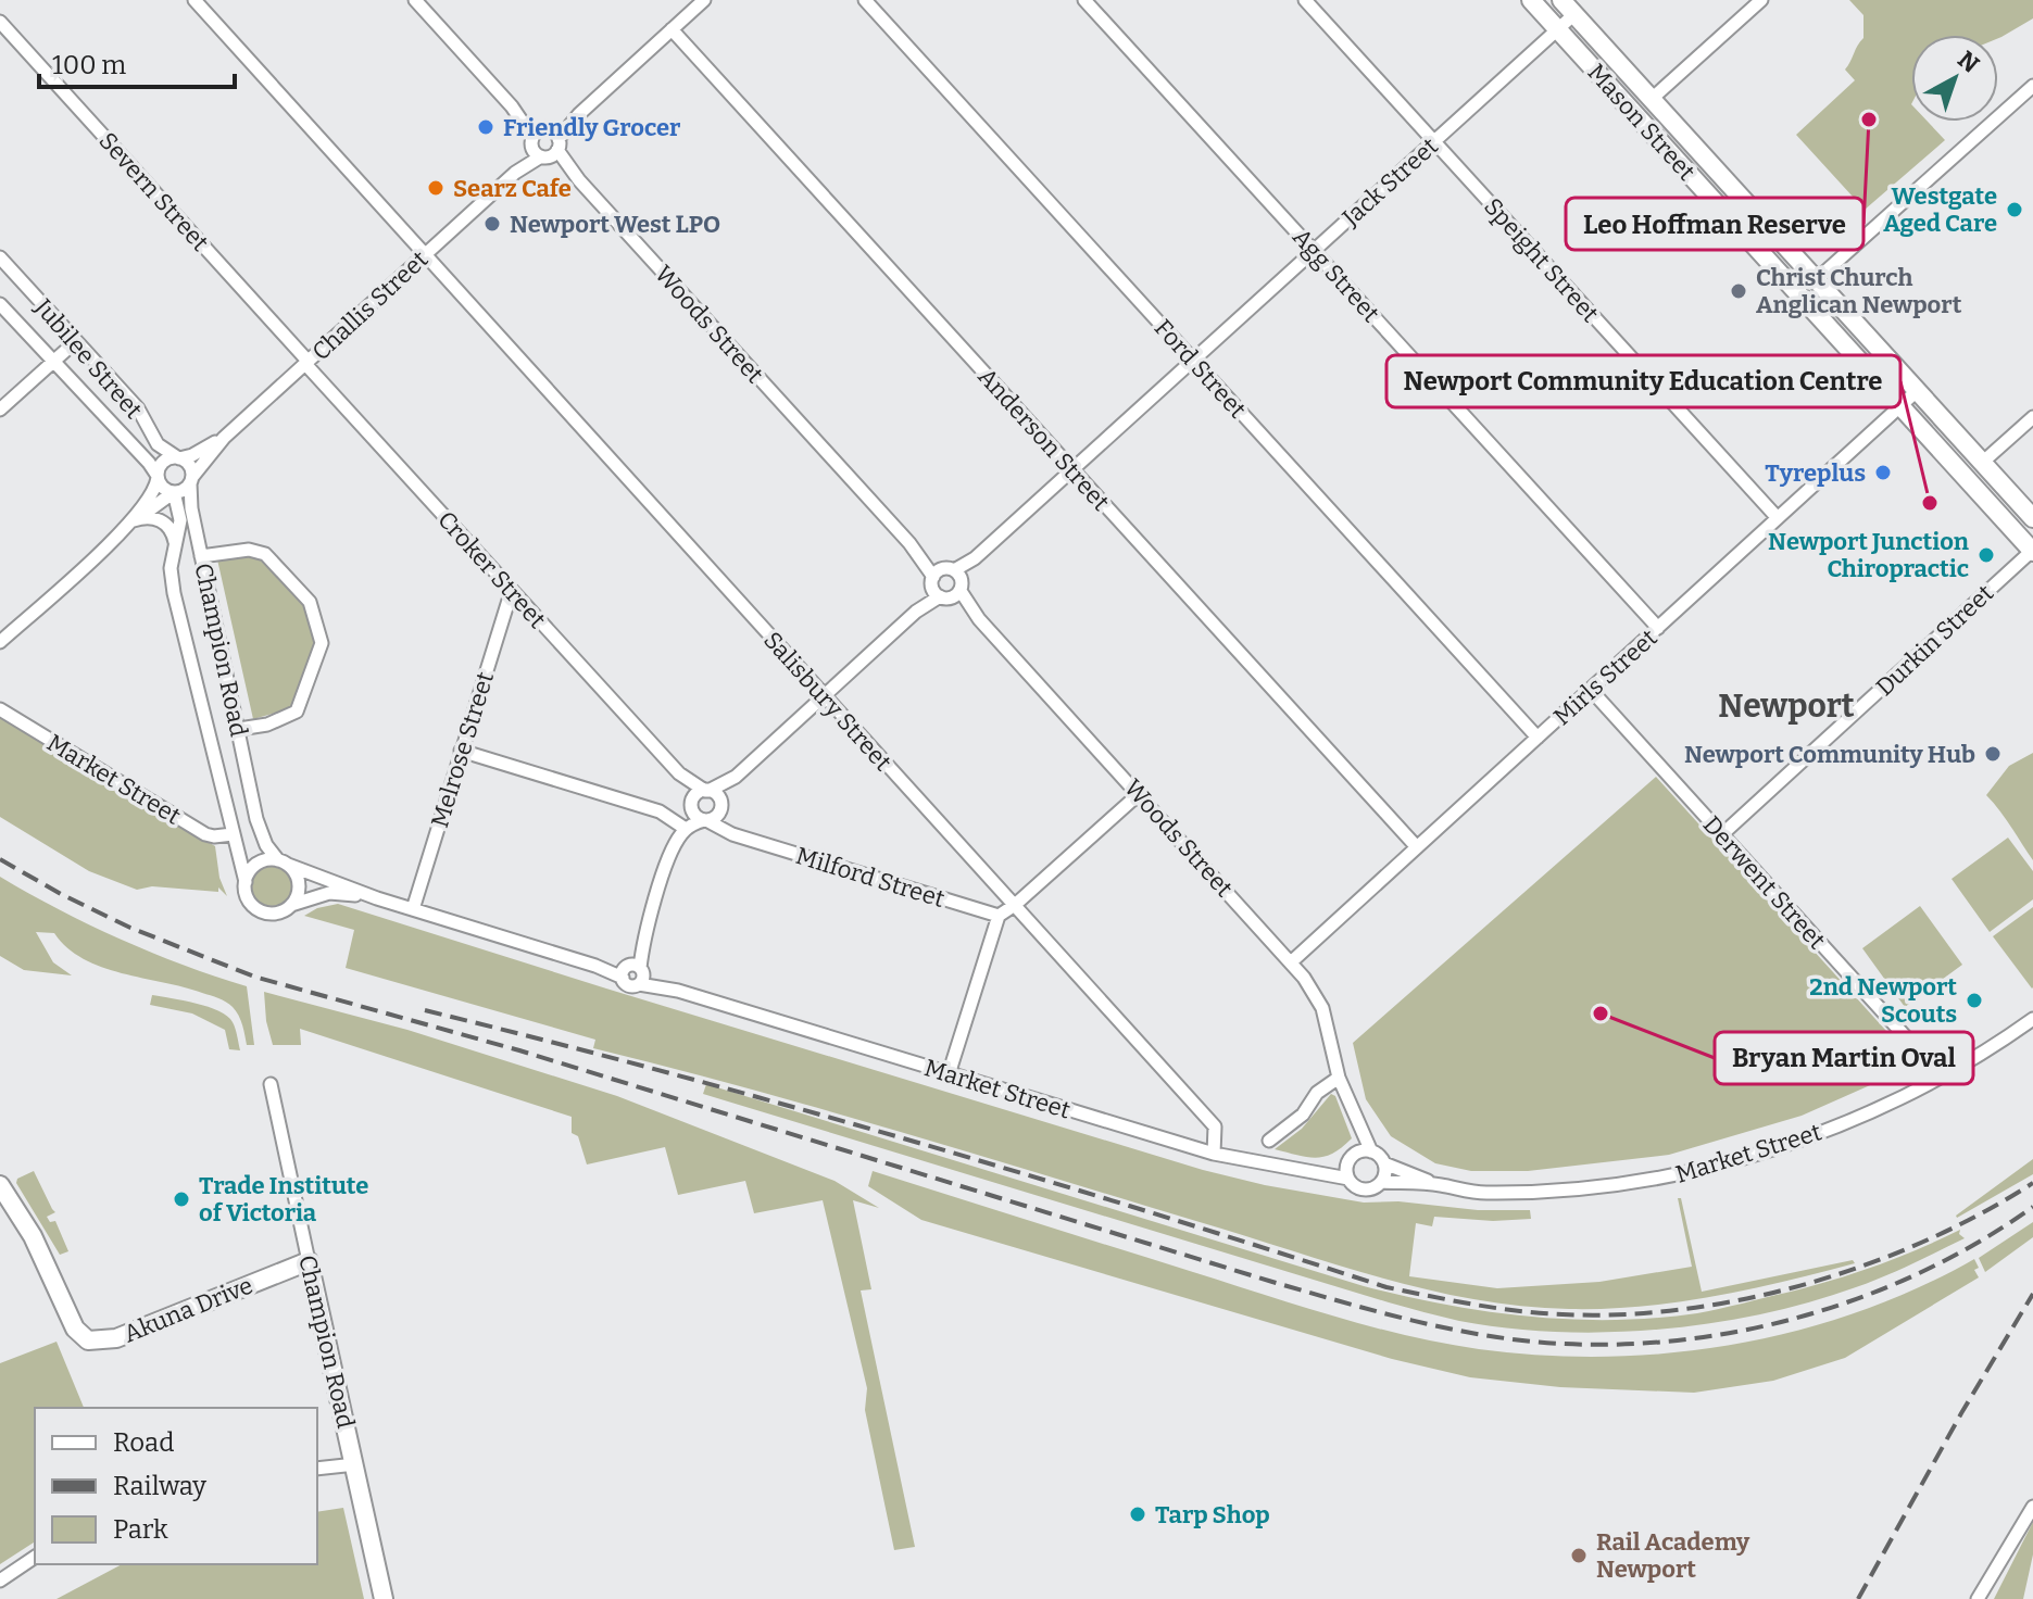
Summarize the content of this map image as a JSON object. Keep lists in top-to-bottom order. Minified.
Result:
{"streets":{"street":["Mason Street","Jack Street","Severn Street","Speight Street","Agg Street","Challis Street","Woods Street","Jubilee Street","Ford Street","Anderson Street","Croker Street","Durkin Street","Champion Road","Mirls Street","Salisbury Street","Melrose Street","Market Street","Milford Street","Derwent Street","Akuna Drive"]},"crossings":[["Mason Street","Jack Street"],["Mason Street","Durkin Street"],["Mason Street","Mirls Street"],["Jack Street","Speight Street"],["Jack Street","Agg Street"],["Jack Street","Woods Street"],["Jack Street","Ford Street"],["Jack Street","Anderson Street"],["Jack Street","Croker Street"],["Jack Street","Salisbury Street"],["Jack Street","Milford Street"],["Severn Street","Challis Street"],["Severn Street","Croker Street"],["Speight Street","Mirls Street"],["Agg Street","Mirls Street"],["Challis Street","Woods Street"],["Challis Street","Jubilee Street"],["Challis Street","Anderson Street"],["Challis Street","Croker Street"],["Challis Street","Champion Road"],["Challis Street","Salisbury Street"],["Woods Street","Mirls Street"],["Woods Street","Market Street"],["Jubilee Street","Champion Road"],["Ford Street","Mirls Street"],["Anderson Street","Mirls Street"],["Croker Street","Melrose Street"],["Croker Street","Milford Street"],["Durkin Street","Derwent Street"],["Champion Road","Market Street"],["Champion Road","Akuna Drive"],["Mirls Street","Derwent Street"],["Salisbury Street","Market Street"],["Melrose Street","Market Street"],["Market Street","Derwent Street"]],"districts":["Newport"],"places":["Leo Hoffman Reserve","Friendly Grocer","Searz Cafe","Westgate Aged Care","Newport West LPO","Christ Church Anglican Newport","Tyreplus","Newport Community Education Centre","Newport Junction Chiropractic","Newport Community Hub","2nd Newport Scouts","Bryan Martin Oval","Trade Institute of Victoria","Tarp Shop","Rail Academy Newport"],"legend":["Road","Railway","Park"],"scale_bar":"100 m","north":"top right"}
